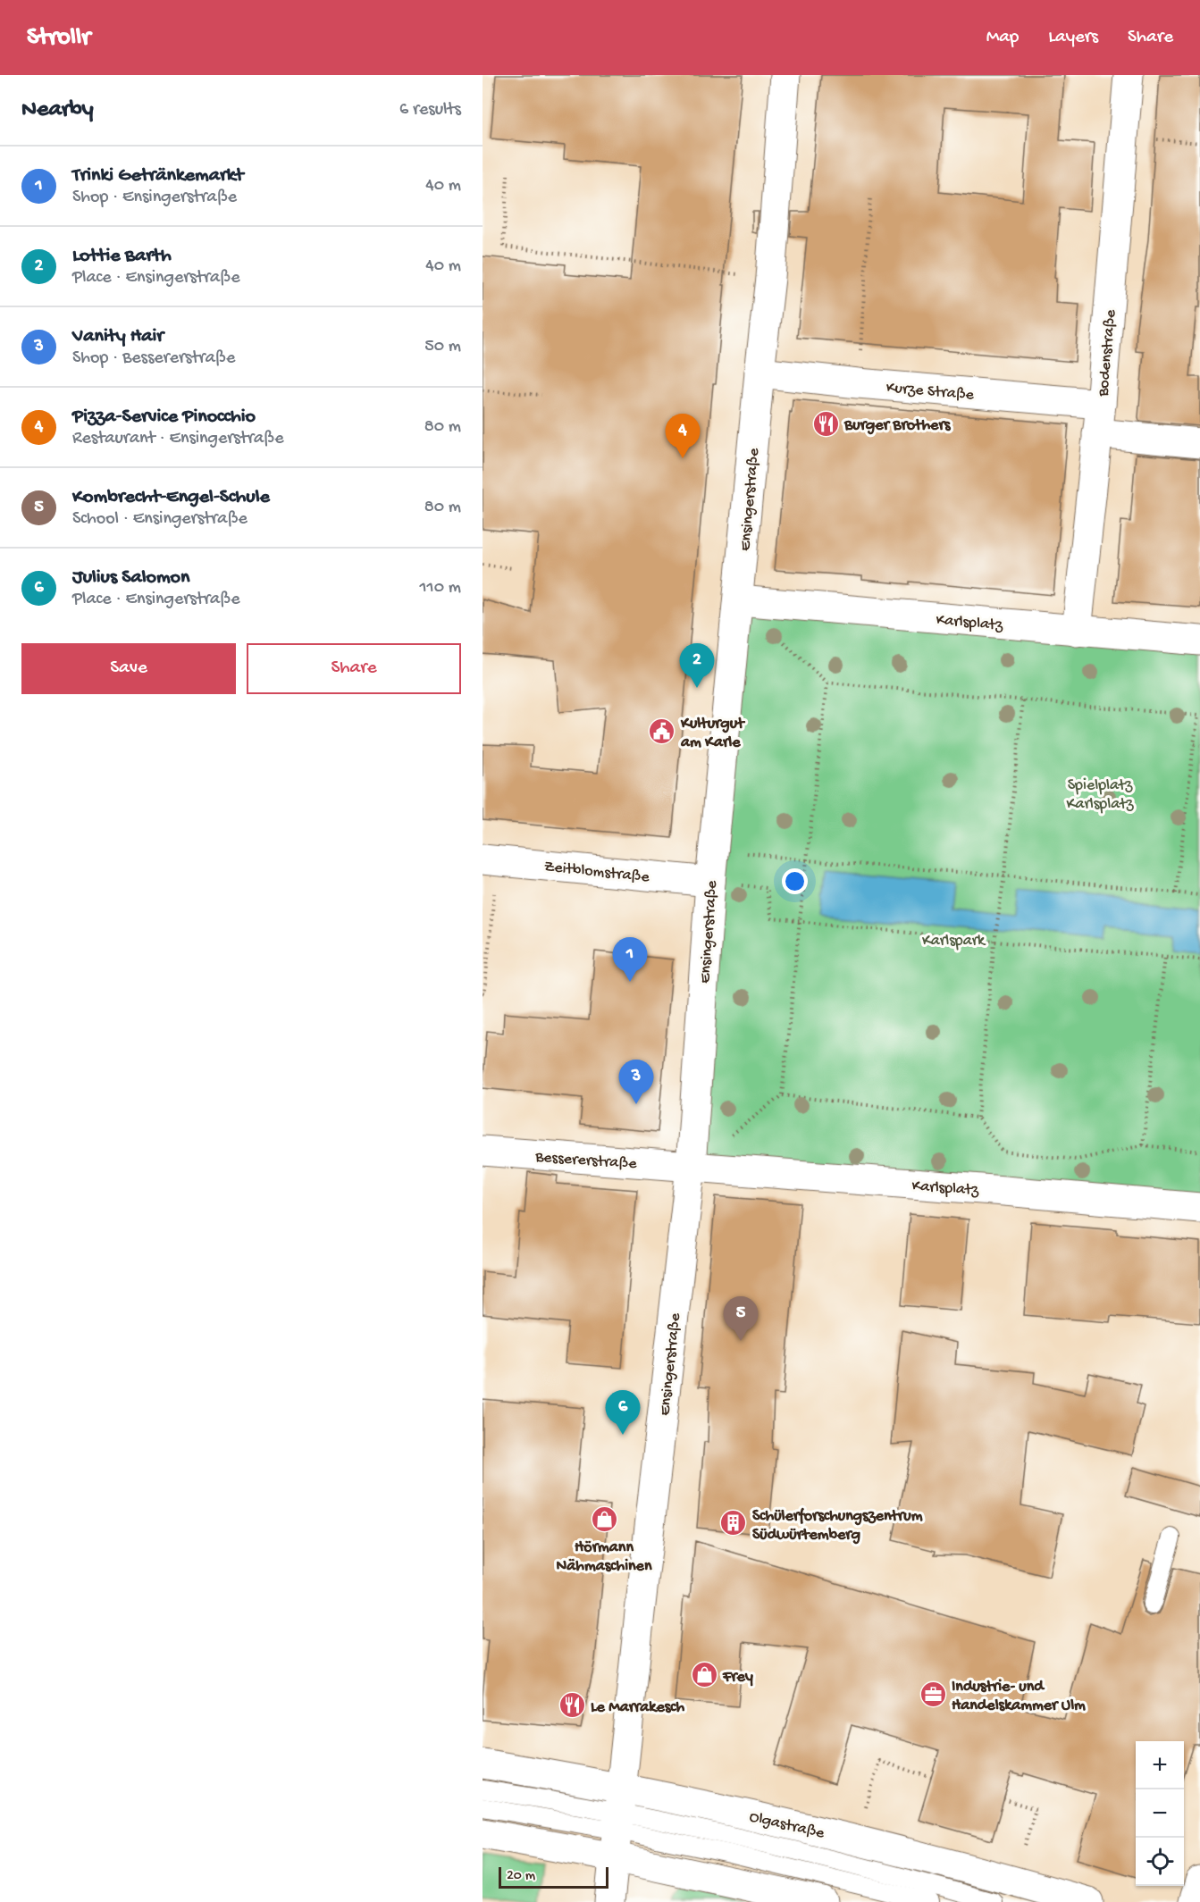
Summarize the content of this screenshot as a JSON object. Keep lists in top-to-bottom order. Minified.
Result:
{"streets":{"street":["Bodenstraße","Kurze Straße","Ensingerstraße","Karlsplatz","Zeitblomstraße","Bessererstraße","Olgastraße"]},"crossings":[["Bodenstraße","Kurze Straße"],["Bodenstraße","Karlsplatz"],["Kurze Straße","Ensingerstraße"],["Ensingerstraße","Karlsplatz"],["Ensingerstraße","Zeitblomstraße"],["Ensingerstraße","Bessererstraße"],["Ensingerstraße","Olgastraße"],["Karlsplatz","Bessererstraße"]],"parks":["Spielplatz Karlsplatz","Karlspark"],"places":{"restaurant":["Burger Brothers","Le Marrakesch"],"public building":["Kulturgut am Karle"],"shop":["Hörmann Nähmaschinen","Frey"],"building":["Schülerforschungszentrum Südwürtemberg"],"office":["Industrie- und Handelskammer Ulm"]},"scale_bar":"20 m","page":{"header":"Strollr","nav":["Map","Layers","Share"],"heading":["Nearby","6 results"],"list":[{"mark":"1","name":"Trinki Getränkemarkt","note":"Shop · Ensingerstraße","value":"40 m"},{"mark":"2","name":"Lottie Barth","note":"Place · Ensingerstraße","value":"40 m"},{"mark":"3","name":"Vanity Hair","note":"Shop · Bessererstraße","value":"50 m"},{"mark":"4","name":"Pizza-Service Pinocchio","note":"Restaurant · Ensingerstraße","value":"80 m"},{"mark":"5","name":"Kombrecht-Engel-Schule","note":"School · Ensingerstraße","value":"80 m"},{"mark":"6","name":"Julius Salomon","note":"Place · Ensingerstraße","value":"110 m"}],"pins":["4","2","1","3","5","6"],"buttons":["Save","Share"],"map_buttons":["+","−"],"scale":"20 m"}}
